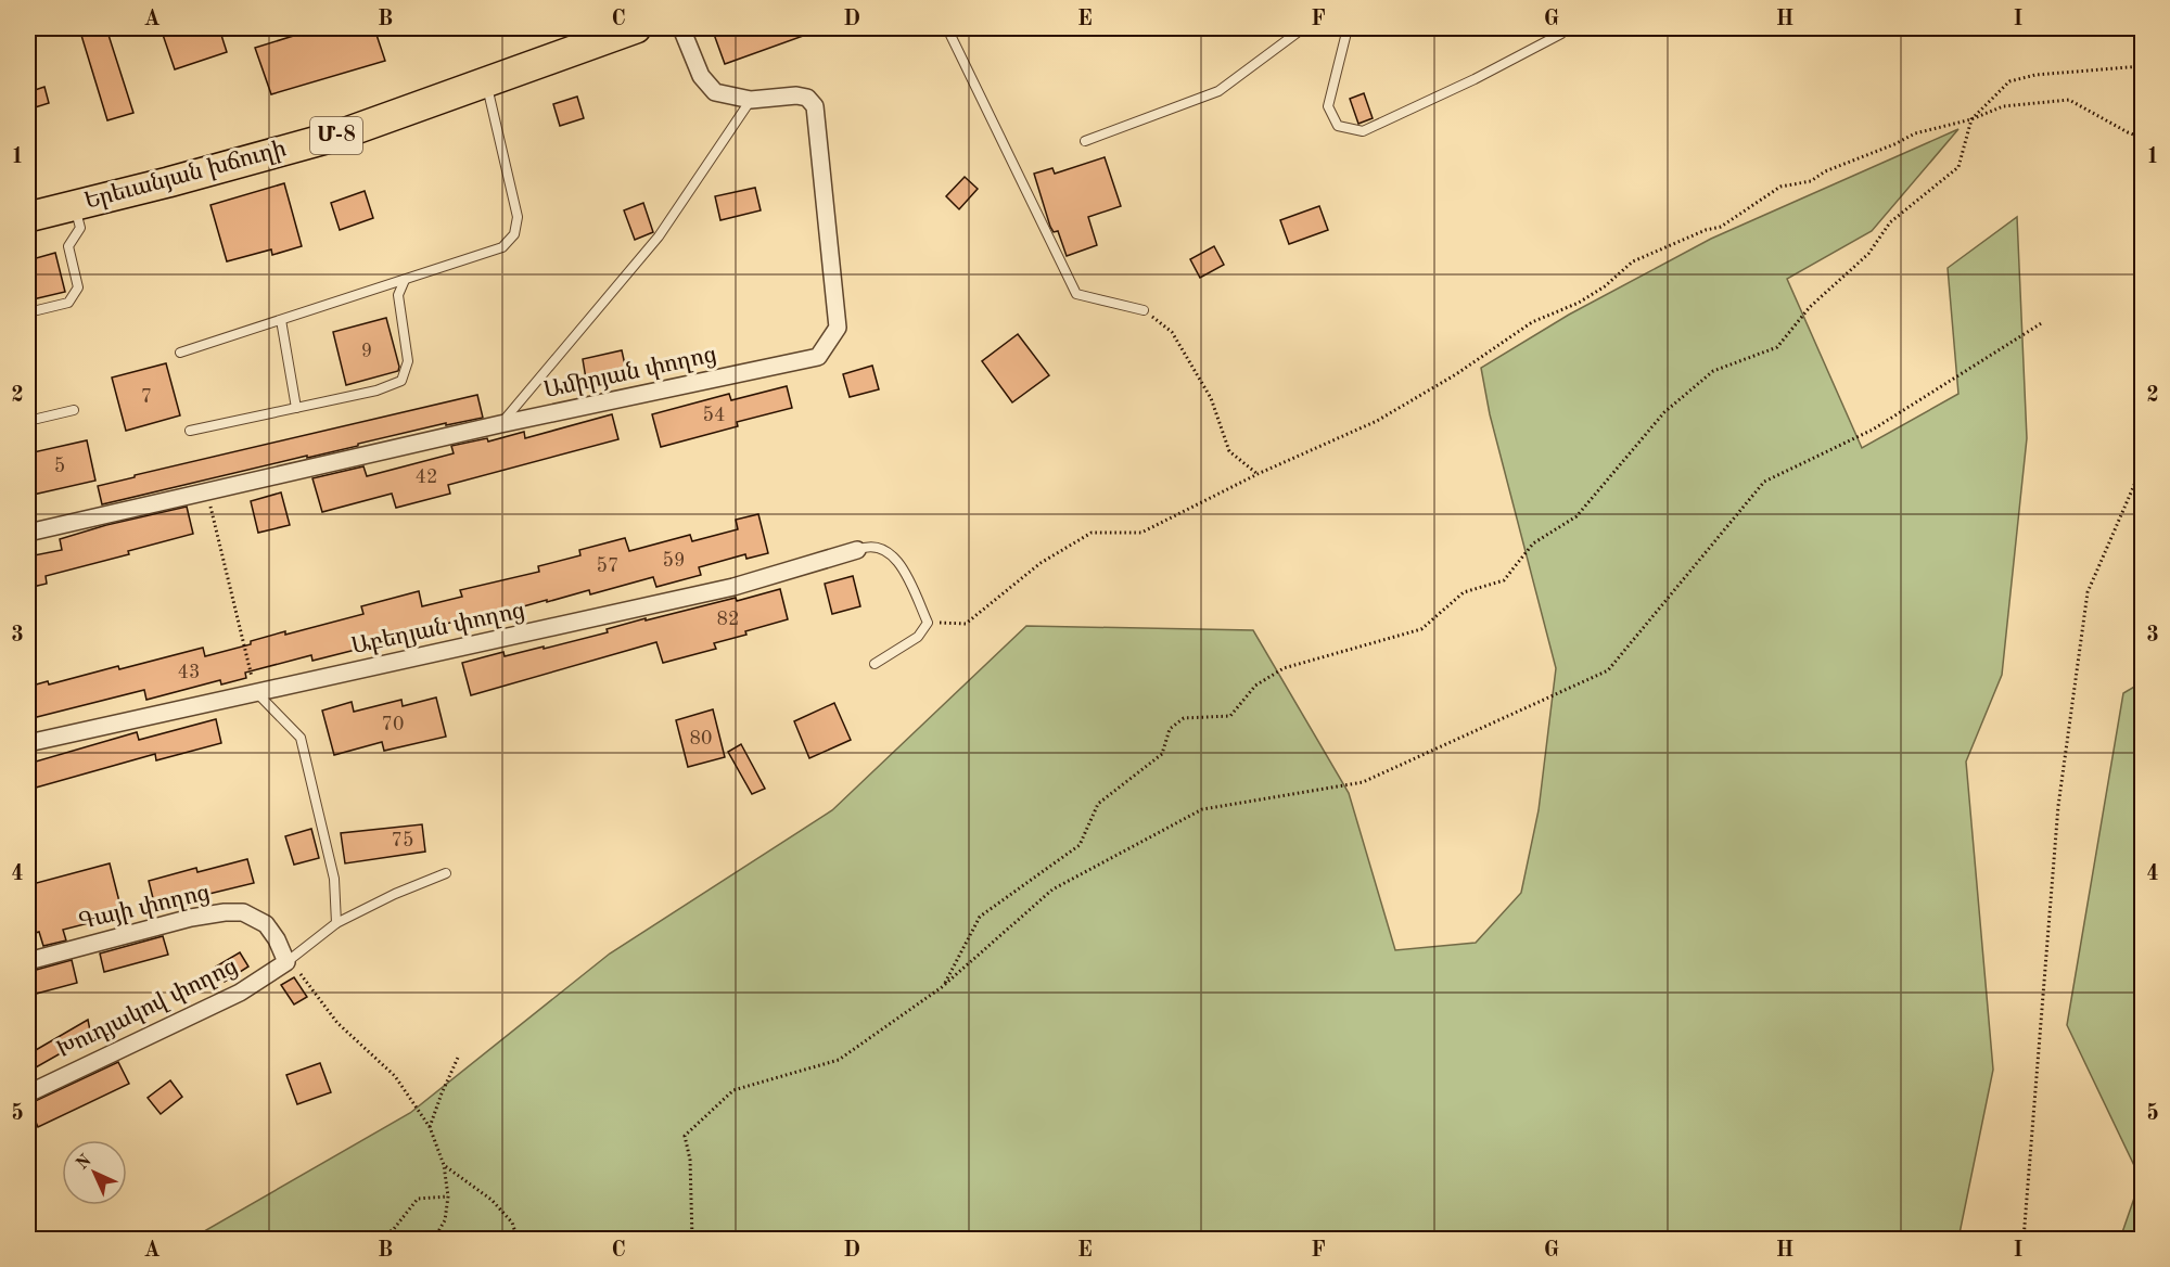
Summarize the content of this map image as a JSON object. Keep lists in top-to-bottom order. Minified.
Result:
{"streets":{"highway":["Մ-8","Երեւանյան խճուղի"],"street":["Ամիրյան փողոց","Աբեղյան փողոց","Գայի փողոց","Խուդյակով փողոց"]},"crossings":[["Գայի փողոց","Խուդյակով փողոց"]],"house_numbers":["9","7","54","5","42","59","57","82","43","70","80","75"],"north":"top left","grid":{"columns":["A","B","C","D","E","F","G","H","I"],"rows":["1","2","3","4","5"]}}
